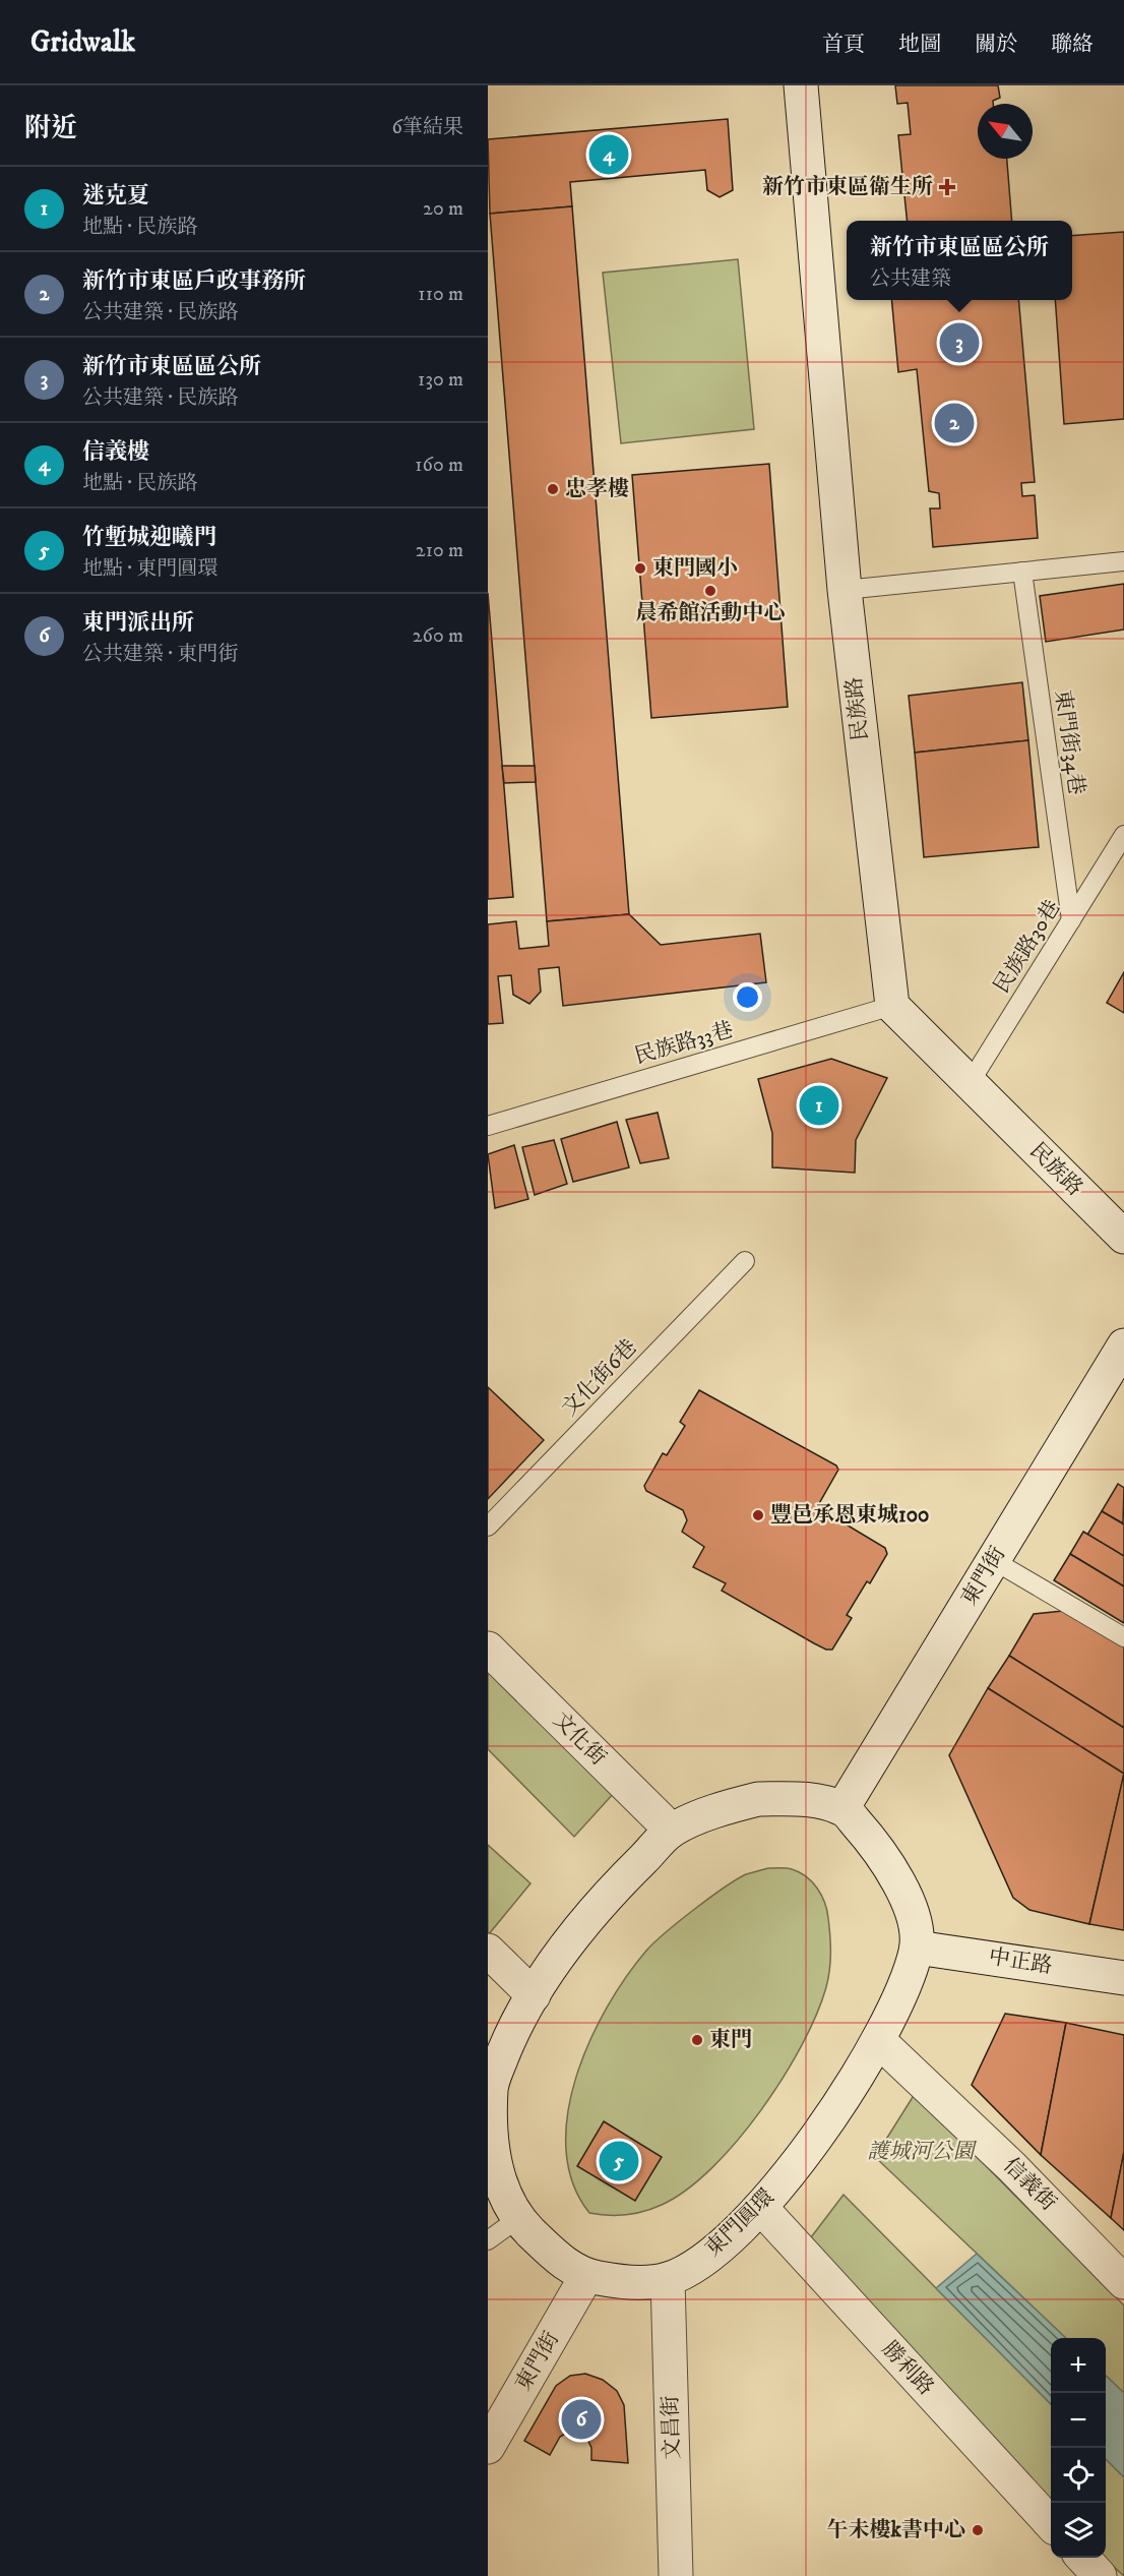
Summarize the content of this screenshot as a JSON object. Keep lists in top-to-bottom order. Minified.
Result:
{"streets":{"street":["民族路","東門街","文化街","中正路","信義街","東門圓環","勝利路","文昌街"],"lane":["東門街34巷","民族路30巷","民族路33巷","文化街6巷"]},"crossings":[["民族路","民族路30巷"],["民族路","民族路33巷"],["東門街34巷","民族路30巷"],["東門街","東門圓環"],["文化街","東門圓環"],["中正路","東門圓環"],["信義街","東門圓環"],["東門圓環","勝利路"],["東門圓環","文昌街"]],"parks":["護城河公園"],"places":{"health":["新竹市東區衛生所"],"other":["忠孝樓","東門國小","晨希館活動中心","豐邑承恩東城100","東門","午未樓k書中心"]},"north":"top left","page":{"header":"Gridwalk","nav":["首頁","地圖","關於","聯絡"],"heading":["附近","6筆結果"],"pins":["4","3","2","1","5","6"],"list":[{"mark":"1","name":"迷克夏","note":"地點 · 民族路","value":"20 m"},{"mark":"2","name":"新竹市東區戶政事務所","note":"公共建築 · 民族路","value":"110 m"},{"mark":"3","name":"新竹市東區區公所","note":"公共建築 · 民族路","value":"130 m"},{"mark":"4","name":"信義樓","note":"地點 · 民族路","value":"160 m"},{"mark":"5","name":"竹塹城迎曦門","note":"地點 · 東門圓環","value":"210 m"},{"mark":"6","name":"東門派出所","note":"公共建築 · 東門街","value":"260 m"}],"popup":["新竹市東區區公所","公共建築"],"map_buttons":["+","−"]}}
